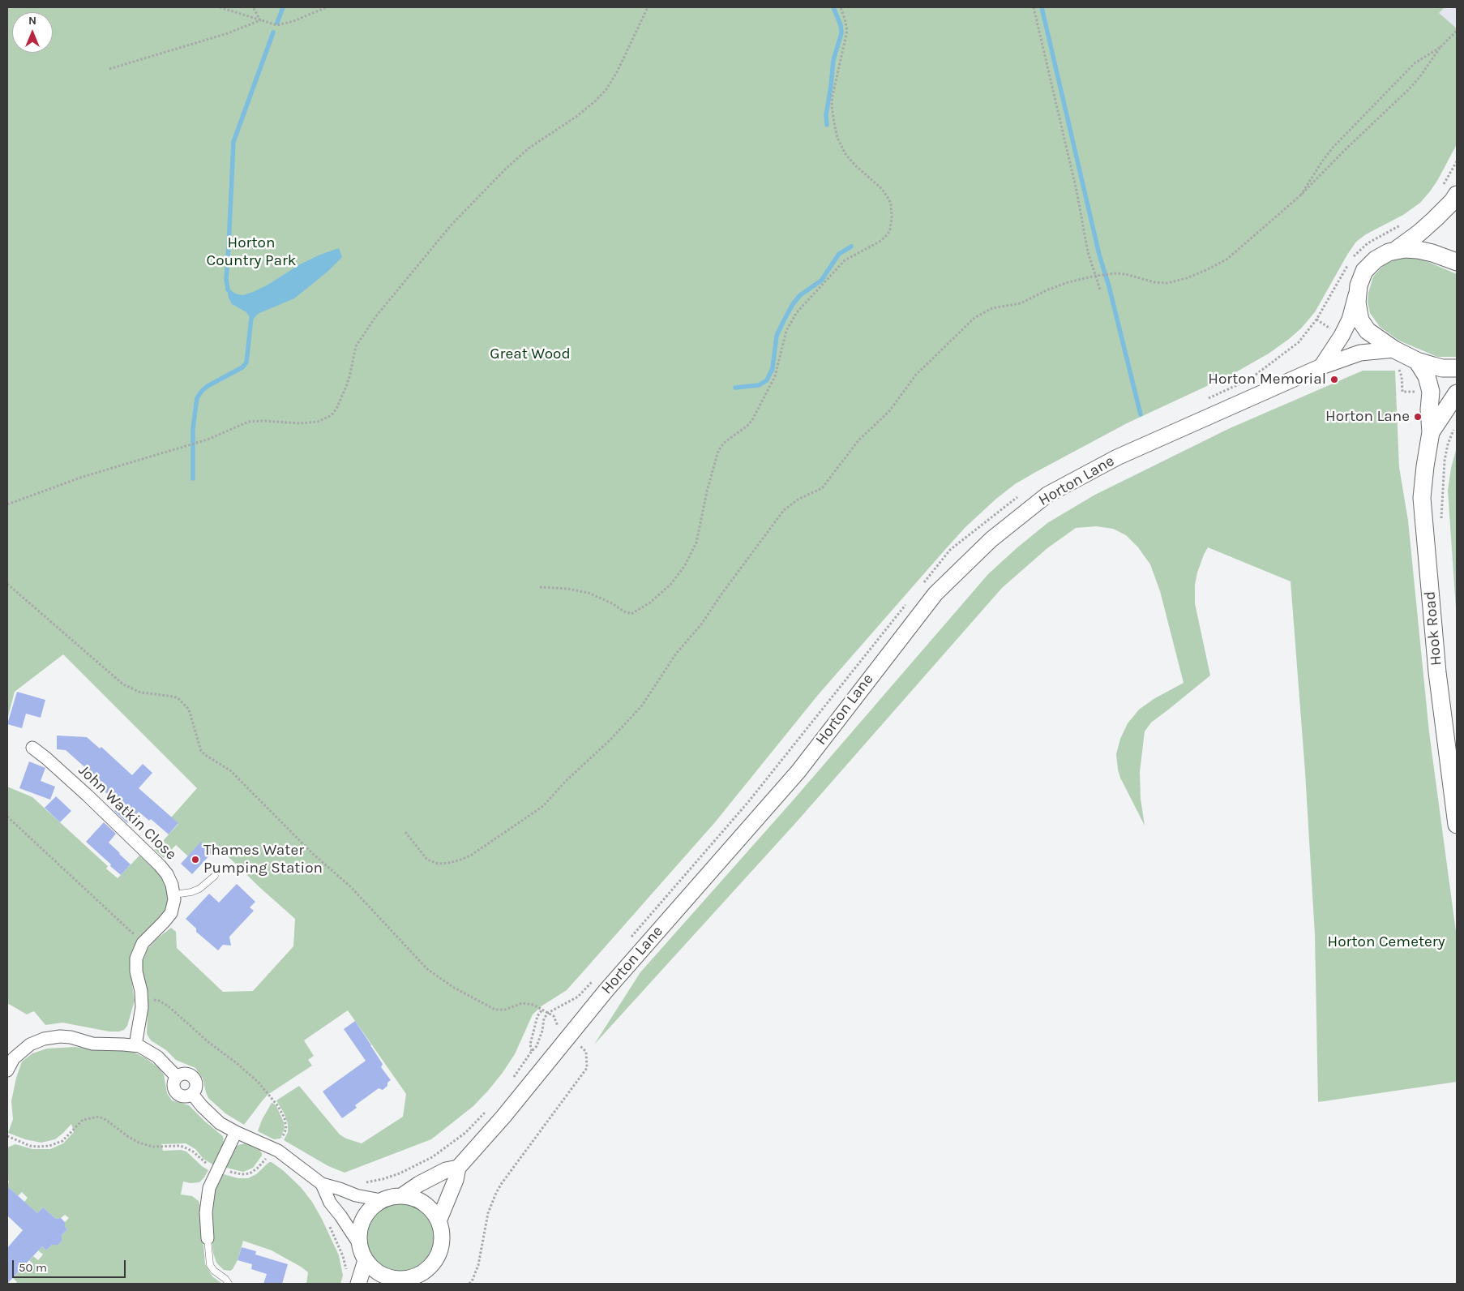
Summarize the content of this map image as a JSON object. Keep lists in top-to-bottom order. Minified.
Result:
{"streets":{"main road":["Hook Road"],"street":["Horton Lane","John Watkin Close"]},"parks":["Horton Country Park","Great Wood","Horton Cemetery"],"places":["Horton Memorial","Horton Lane","Thames Water Pumping Station"],"scale_bar":"50 m","north":"top"}
